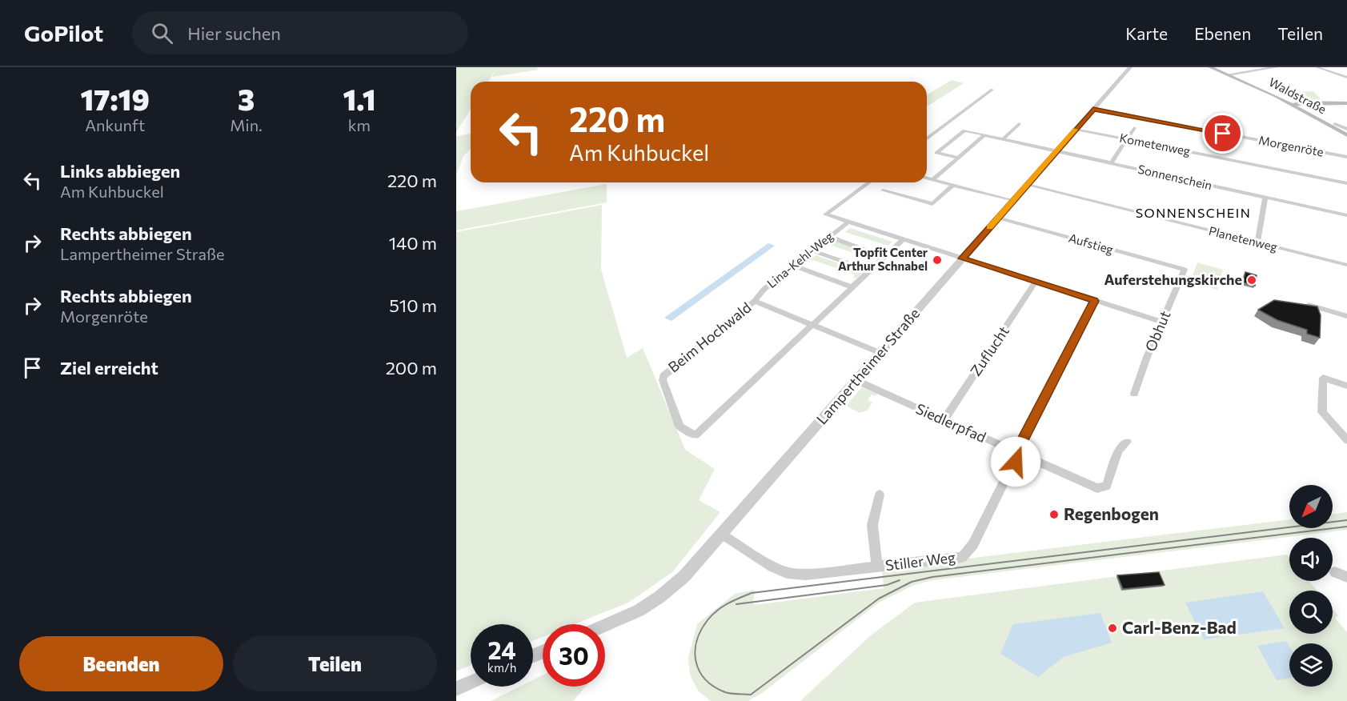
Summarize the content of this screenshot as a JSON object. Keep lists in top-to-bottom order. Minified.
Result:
{"streets":{"main road":["Waldstraße"],"street":["Kometenweg","Morgenröte","Sonnenschein","Planetenweg","Aufstieg","Lina-Kehl-Weg","Obhut","Beim Hochwald","Zuflucht","Lampertheimer Straße","Siedlerpfad","Stiller Weg"]},"crossings":[["Kometenweg","Lampertheimer Straße"],["Morgenröte","Lampertheimer Straße"],["Sonnenschein","Lampertheimer Straße"],["Planetenweg","Lampertheimer Straße"],["Aufstieg","Obhut"],["Aufstieg","Lampertheimer Straße"],["Lina-Kehl-Weg","Obhut"],["Lina-Kehl-Weg","Beim Hochwald"],["Lina-Kehl-Weg","Zuflucht"],["Lina-Kehl-Weg","Lampertheimer Straße"],["Lina-Kehl-Weg","Stiller Weg"],["Beim Hochwald","Lampertheimer Straße"],["Zuflucht","Siedlerpfad"],["Lampertheimer Straße","Siedlerpfad"],["Lampertheimer Straße","Stiller Weg"],["Siedlerpfad","Stiller Weg"]],"districts":["SONNENSCHEIN"],"places":["Topfit Center Arthur Schnabel","Auferstehungskirche","Regenbogen","Carl-Benz-Bad"],"north":"bottom left","page":{"header":"GoPilot","search":"Hier suchen","nav":["Karte","Ebenen","Teilen"],"eta":["17:19","Ankunft","3","Min.","1.1","km"],"turn":["220 m","Am Kuhbuckel"],"list":[{"name":"Links abbiegen","note":"Am Kuhbuckel","value":"220 m"},{"name":"Rechts abbiegen","note":"Lampertheimer Straße","value":"140 m"},{"name":"Rechts abbiegen","note":"Morgenröte","value":"510 m"},{"name":"Ziel erreicht","value":"200 m"}],"speed":"24 km/h","limit":"30","buttons":["Beenden","Teilen"]}}
